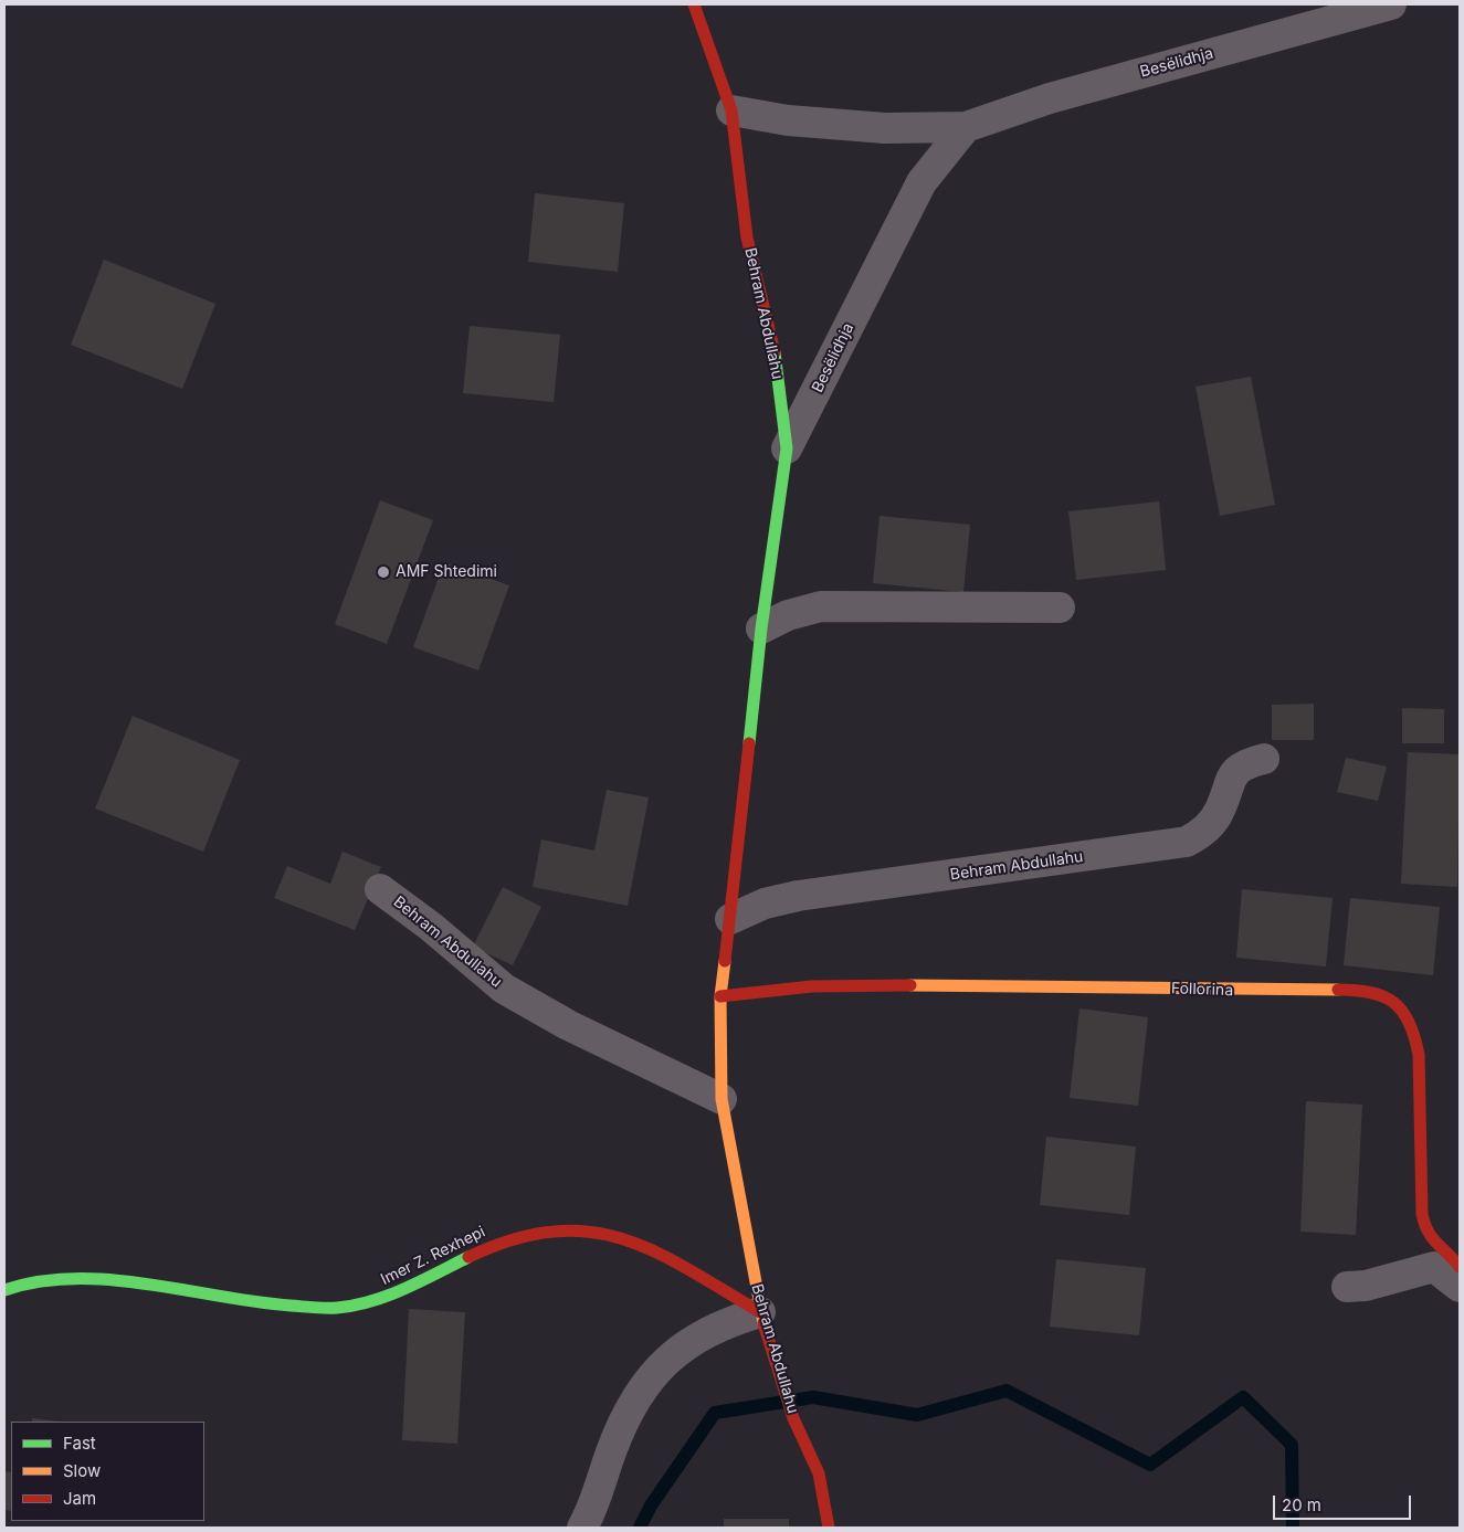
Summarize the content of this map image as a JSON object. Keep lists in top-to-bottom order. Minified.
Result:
{"streets":{"street":["Besëlidhja","Behram Abdullahu","Follorina","Imer Z. Rexhepi"]},"crossings":[["Besëlidhja","Behram Abdullahu"],["Behram Abdullahu","Follorina"],["Behram Abdullahu","Imer Z. Rexhepi"]],"places":["AMF Shtedimi"],"legend":["Fast","Slow","Jam"],"scale_bar":"20 m"}
